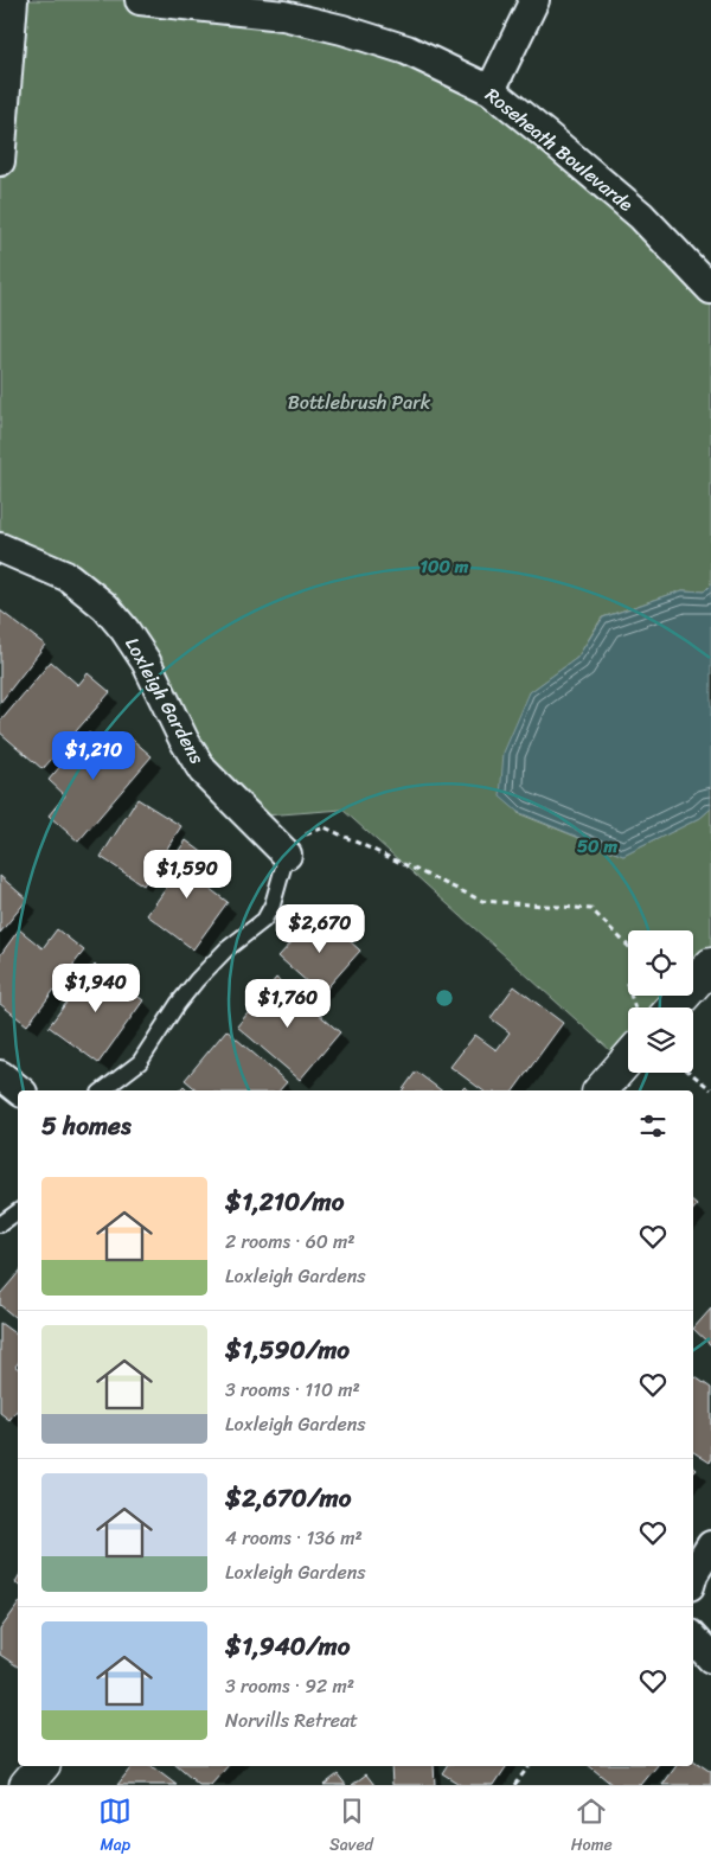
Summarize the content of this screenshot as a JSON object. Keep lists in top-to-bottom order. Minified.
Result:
{"streets":{"street":["Roseheath Boulevarde","Loxleigh Gardens"]},"parks":["Bottlebrush Park"],"page":{"price":["$1,210","$1,590","$2,670","$1,940","$1,760"],"heading":"5 homes","list":[{"name":"$1,210/mo","note":"2 rooms · 60 m² · Loxleigh Gardens"},{"name":"$1,590/mo","note":"3 rooms · 110 m² · Loxleigh Gardens"},{"name":"$2,670/mo","note":"4 rooms · 136 m² · Loxleigh Gardens"},{"name":"$1,940/mo","note":"3 rooms · 92 m² · Norvills Retreat"}],"tabs":["Map","Saved","Home"]},"rings":["100 m","50 m"]}
